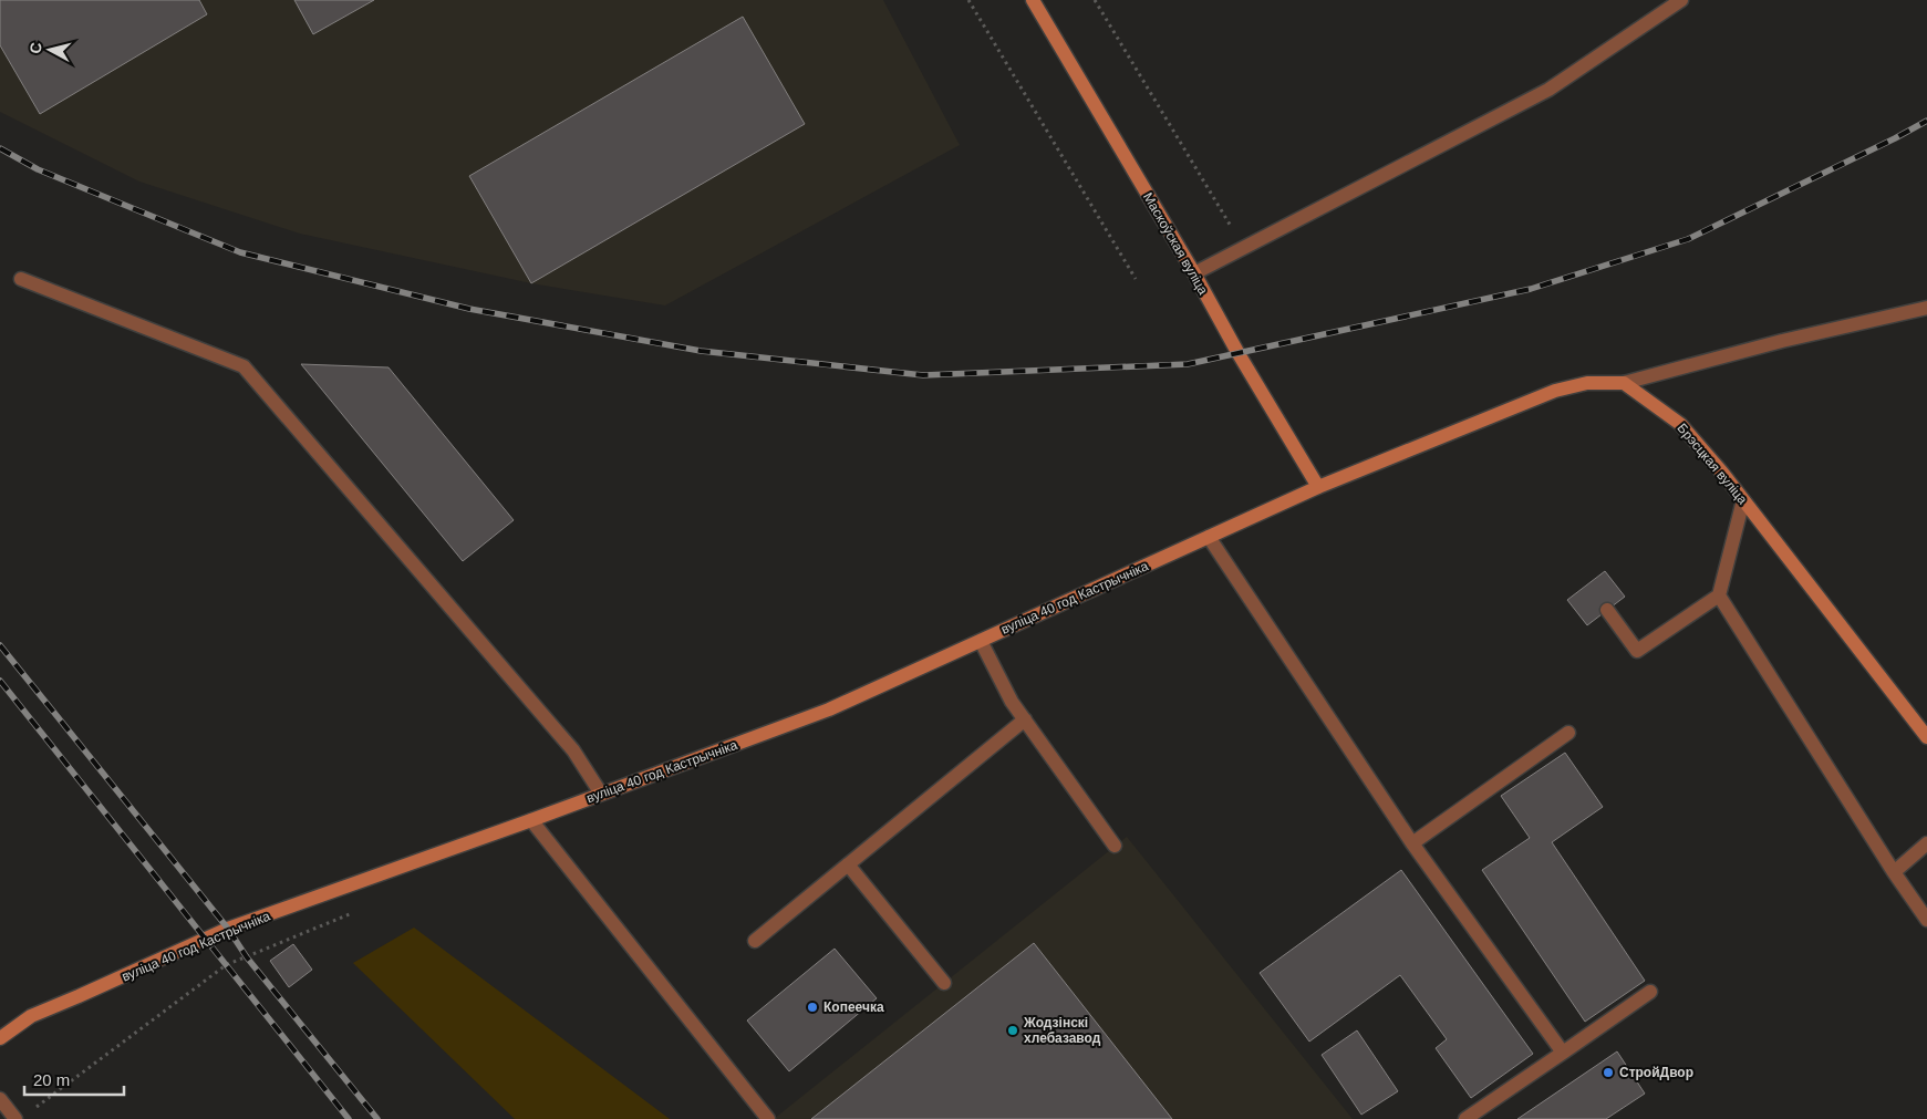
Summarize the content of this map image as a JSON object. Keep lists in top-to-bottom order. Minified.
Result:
{"streets":{"main road":["Маскоўская вуліца","Брэсцкая вуліца","вуліца 40 год Кастрычніка"]},"crossings":[["Маскоўская вуліца","вуліца 40 год Кастрычніка"]],"places":["Копеечка","Жодзінскі хлебазавод","СтройДвор"],"scale_bar":"20 m","north":"left"}
